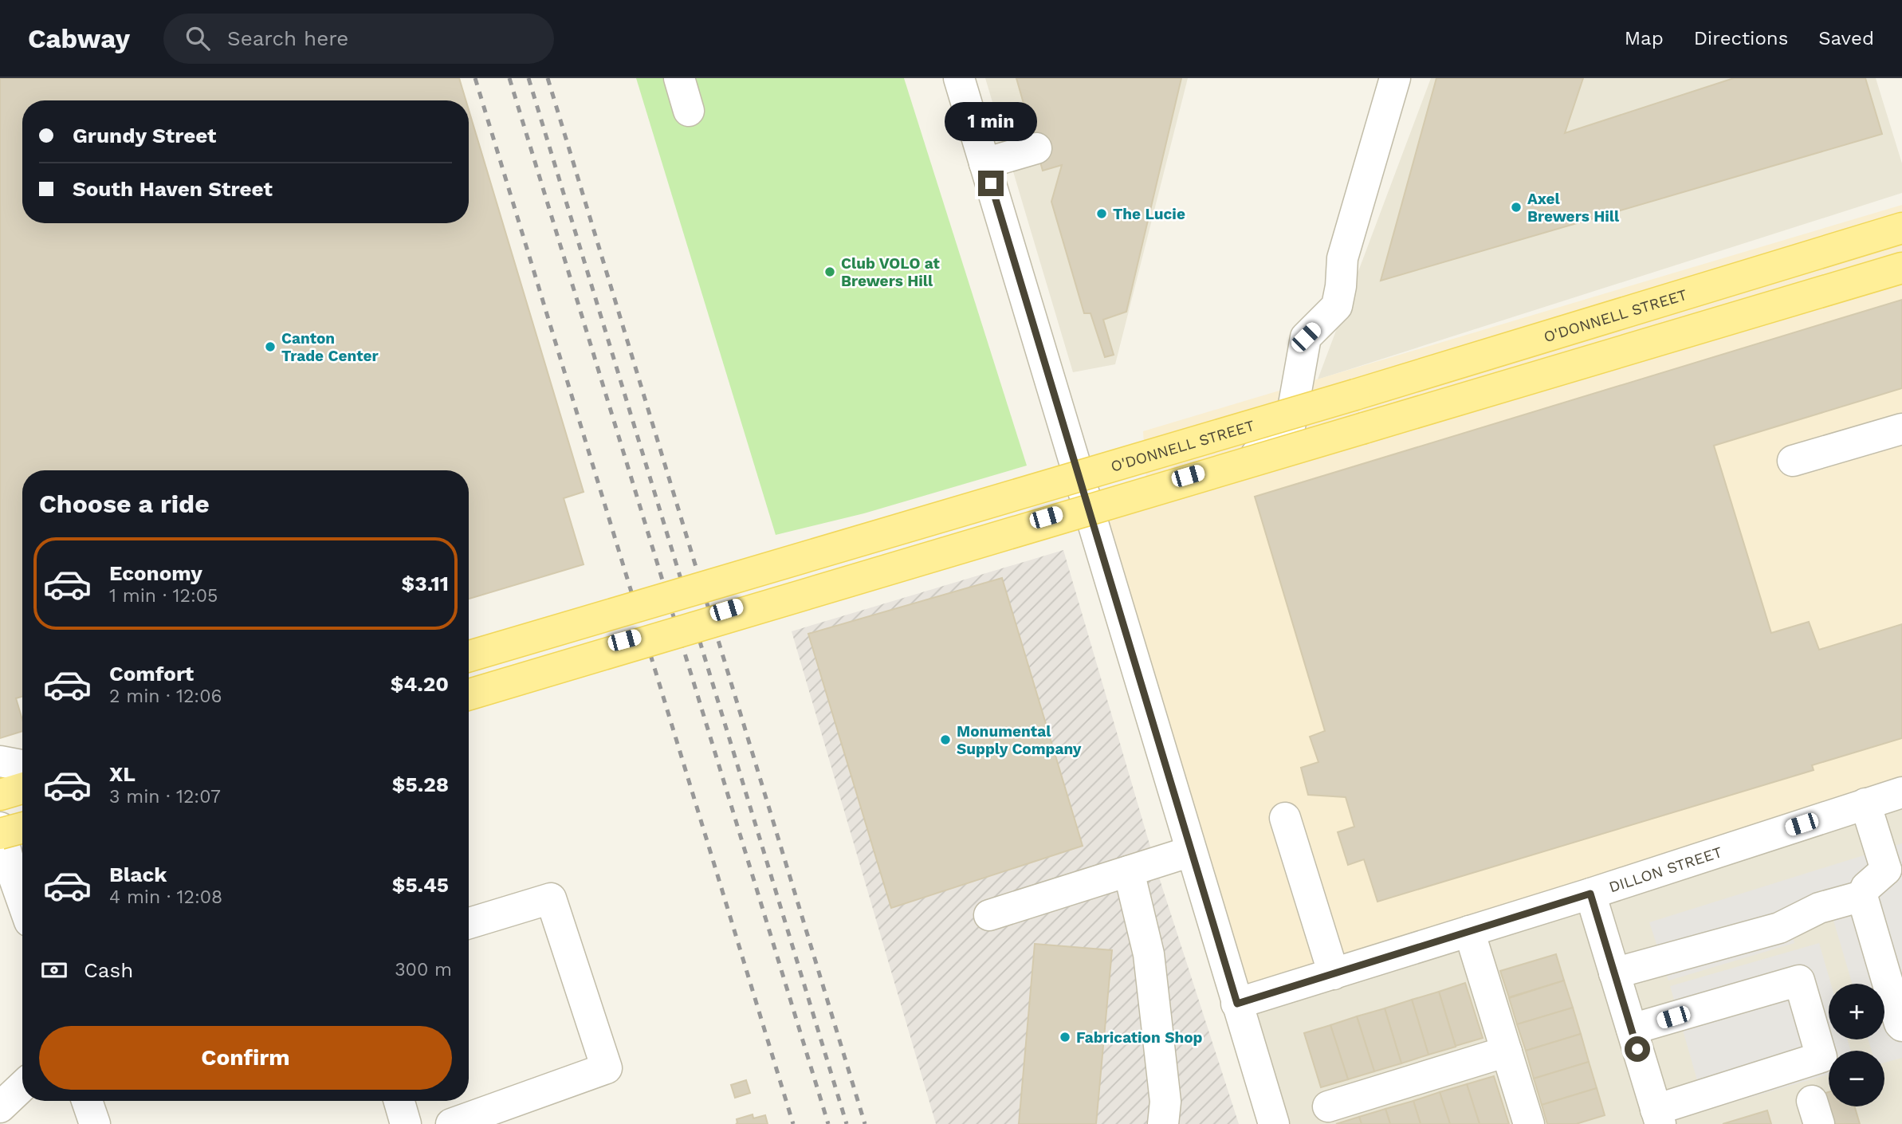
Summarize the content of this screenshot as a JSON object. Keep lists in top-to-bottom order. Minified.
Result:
{"streets":{"main road":["O'DONNELL STREET"],"street":["DILLON STREET"]},"places":["Axel Brewers Hill","The Lucie","Club VOLO at Brewers Hill","Canton Trade Center","Monumental Supply Company","Fabrication Shop"],"page":{"header":"Cabway","search":"Search here","nav":["Map","Directions","Saved"],"banner":["Grundy Street","South Haven Street"],"bubble":"1 min","heading":"Choose a ride","list":[{"name":"Economy","note":"1 min · 12:05","value":"$3.11"},{"name":"Comfort","note":"2 min · 12:06","value":"$4.20"},{"name":"XL","note":"3 min · 12:07","value":"$5.28"},{"name":"Black","note":"4 min · 12:08","value":"$5.45"}],"pay":["Cash","300 m"],"map_buttons":["+","−"],"buttons":"Confirm"}}
